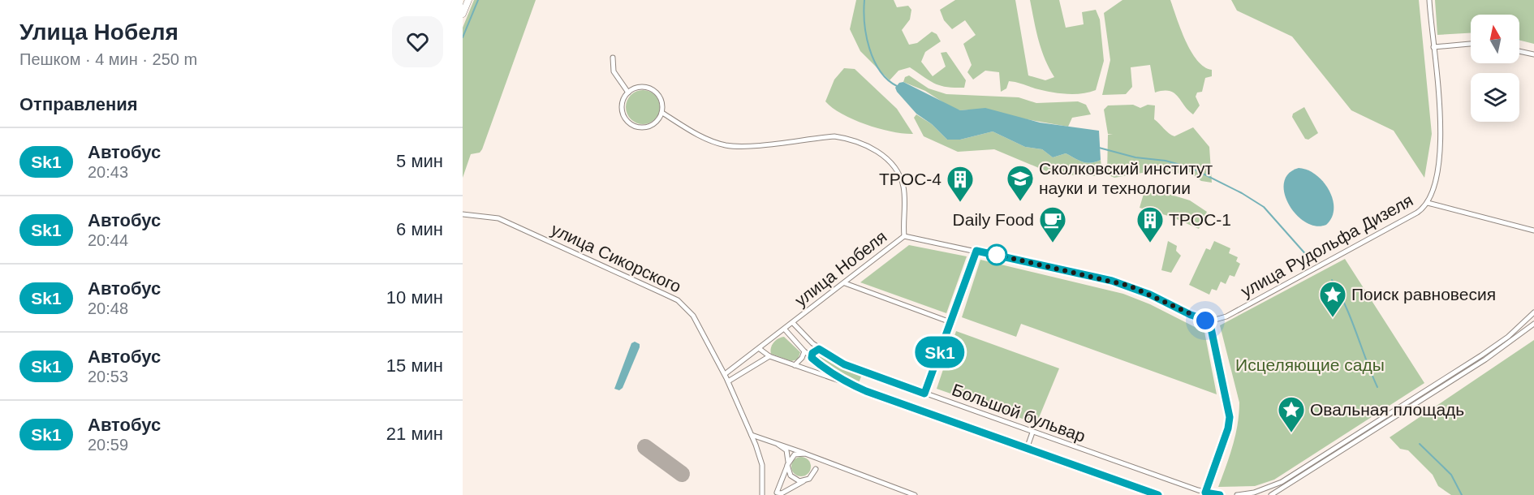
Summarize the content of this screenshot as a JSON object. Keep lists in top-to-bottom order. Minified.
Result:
{"streets":{"street":["улица Рудольфа Дизеля","улица Сикорского","улица Нобеля","Большой бульвар"]},"crossings":[["улица Рудольфа Дизеля","улица Нобеля"],["улица Сикорского","улица Нобеля"],["улица Нобеля","Большой бульвар"]],"parks":["Исцеляющие сады"],"places":{"school or university":["Сколковский институт науки и технологии"],"building":["TPOC-4","TPOC-1"],"cafe":["Daily Food"],"place":["Поиск равновесия","Овальная площадь"]},"lines":["bus line Sk1"],"north":"top","page":{"heading":[["Улица Нобеля","Пешком · 4 мин · 250 m"],"Отправления"],"on_map":"Sk1","list":[{"mark":"Sk1","name":"Автобус","note":"20:43","value":"5 мин"},{"mark":"Sk1","name":"Автобус","note":"20:44","value":"6 мин"},{"mark":"Sk1","name":"Автобус","note":"20:48","value":"10 мин"},{"mark":"Sk1","name":"Автобус","note":"20:53","value":"15 мин"},{"mark":"Sk1","name":"Автобус","note":"20:59","value":"21 мин"}]}}
